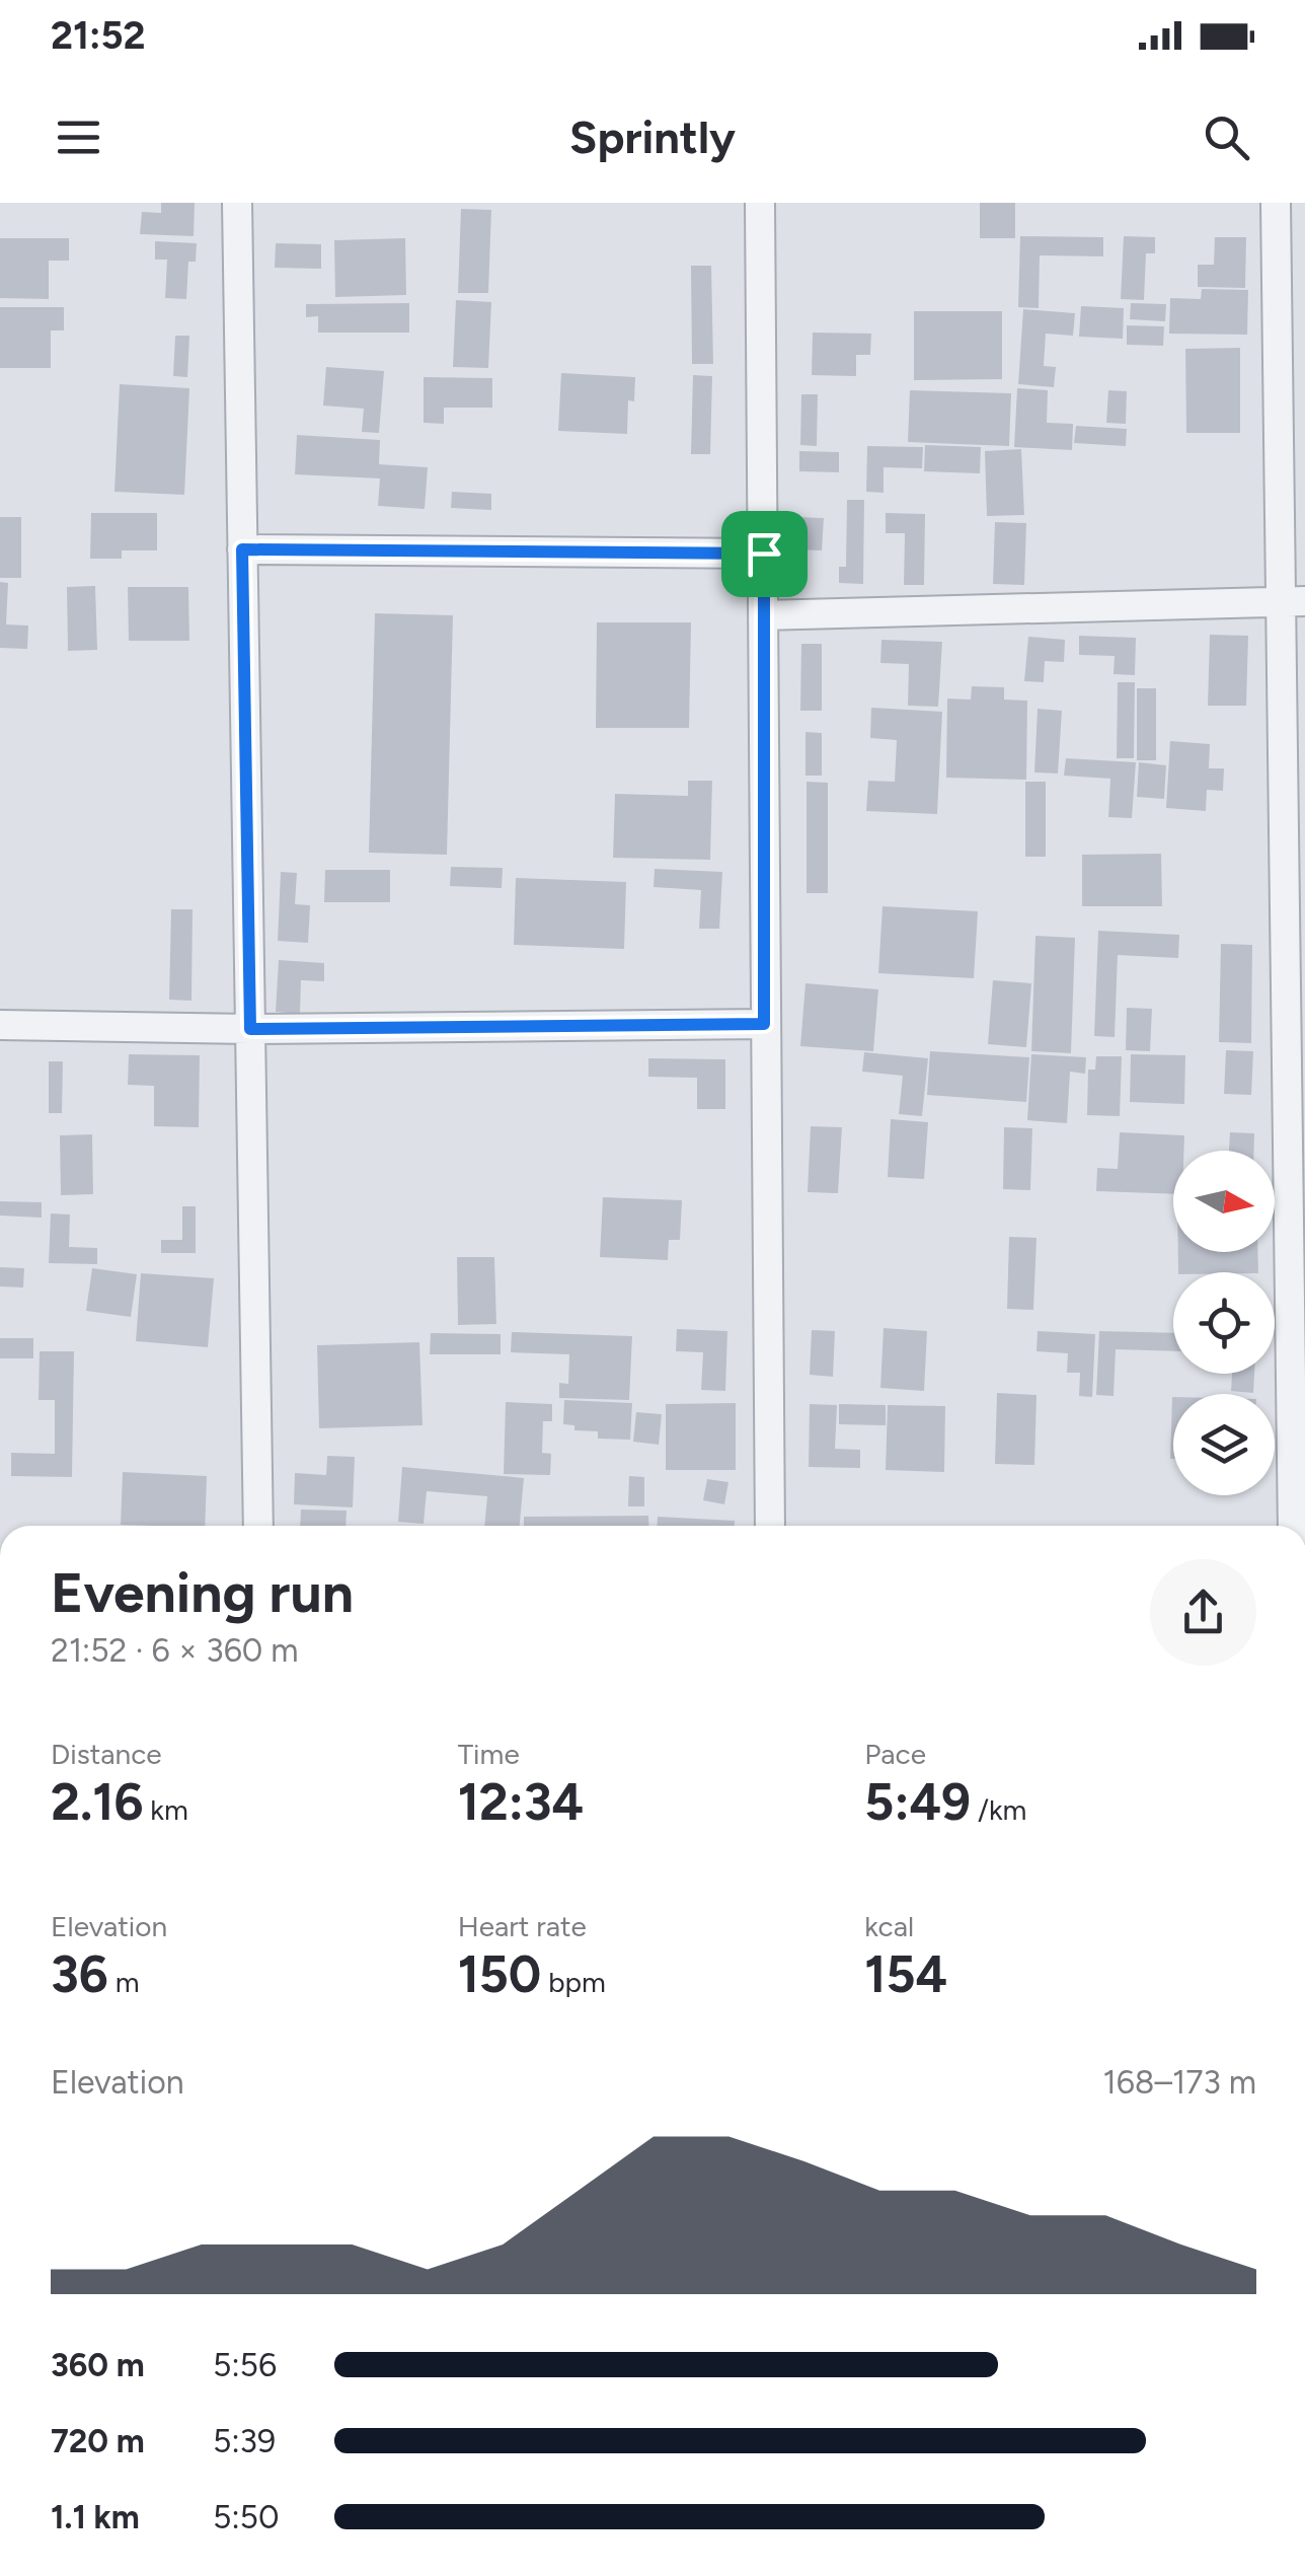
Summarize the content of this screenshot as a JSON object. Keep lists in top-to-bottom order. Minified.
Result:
{"north":"right","page":{"status":"21:52","header":"Sprintly","heading":["Evening run","21:52 · 6 × 360 m"],"stats":[["Distance","2.16 km"],["Time","12:34"],["Pace","5:49 /km"],["Elevation","36 m"],["Heart rate","150 bpm"],["kcal","154"]],"chart":["Elevation","168–173 m"],"list":[{"name":"360 m","note":"5:56"},{"name":"720 m","note":"5:39"},{"name":"1.1 km","note":"5:50"}]}}
